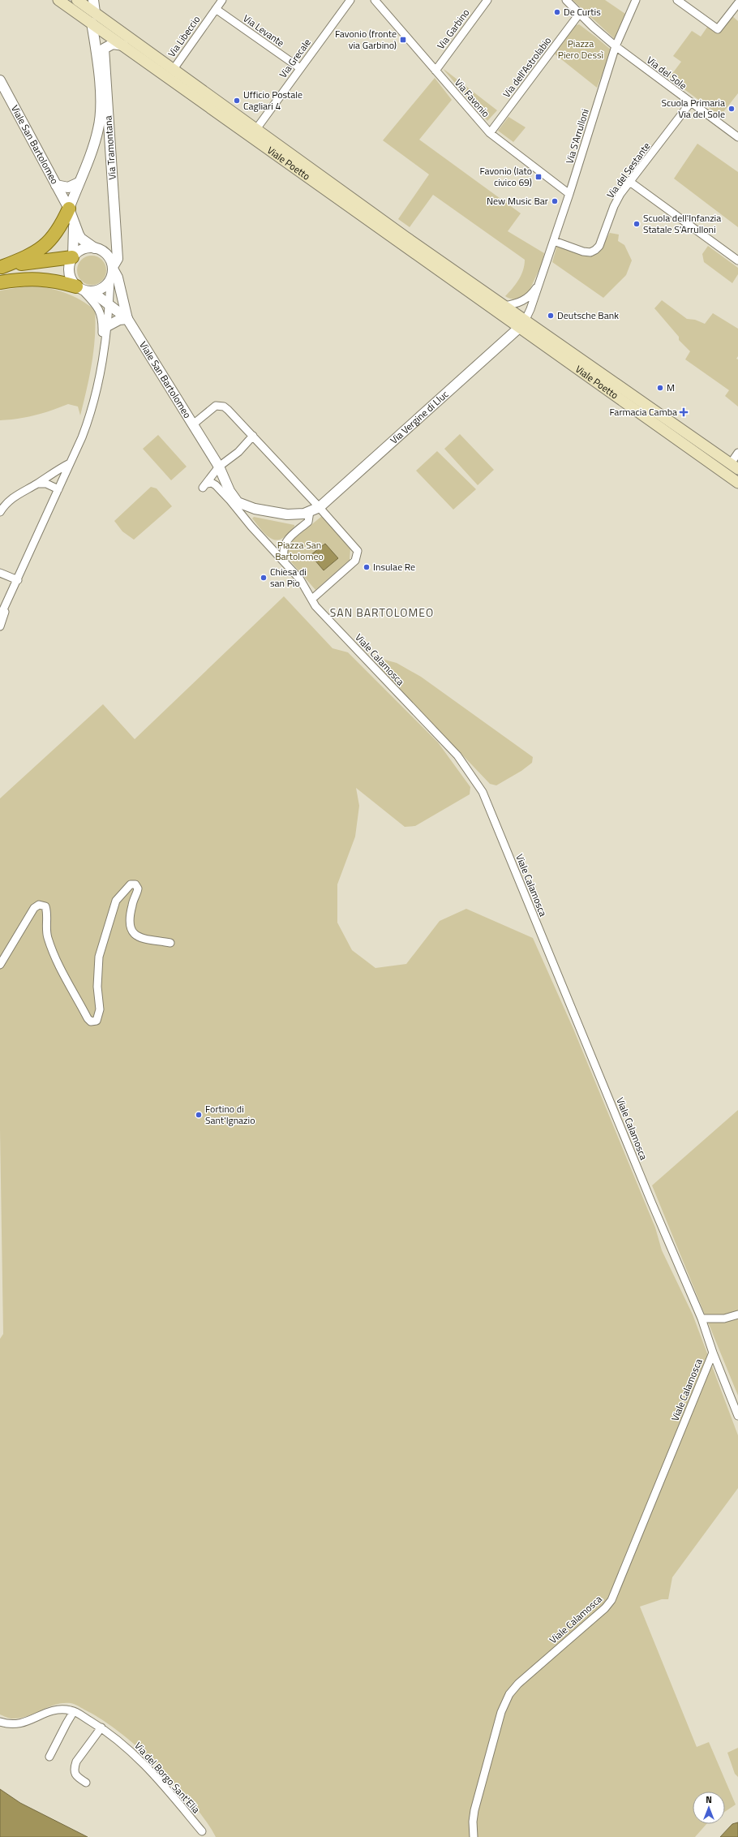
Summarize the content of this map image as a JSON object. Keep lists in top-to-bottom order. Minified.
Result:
{"streets":{"main road":["Viale Poetto"],"street":["Via Garbino","Via Levante","Via Libeccio","Via Grecale","Via dell'Astrolabio","Via del Sole","Via Favonio","Via S'Arrulloni","Viale San Bartolomeo","Via Tramontana","Via del Sestante","Via Vergine di Lluc","Viale Calamosca","Via del Borgo Sant'Elia"]},"crossings":[["Via Garbino","Via Favonio"],["Via Levante","Via Libeccio"],["Via Levante","Via Grecale"],["Via Libeccio","Viale Poetto"],["Via Grecale","Viale Poetto"],["Via dell'Astrolabio","Via del Sole"],["Via dell'Astrolabio","Via Favonio"],["Via del Sole","Via S'Arrulloni"],["Via del Sole","Via del Sestante"],["Via Favonio","Via S'Arrulloni"],["Via S'Arrulloni","Viale Poetto"],["Via S'Arrulloni","Via del Sestante"],["Via S'Arrulloni","Via Vergine di Lluc"],["Viale San Bartolomeo","Via Tramontana"],["Via Tramontana","Viale Poetto"],["Viale Poetto","Via Vergine di Lluc"]],"districts":["SAN BARTOLOMEO"],"parks":["Piazza Piero Dessì","Piazza San Bartolomeo"],"places":{"other":["De Curtis","Ufficio Postale Cagliari 4","Scuola Primaria Via del Sole","New Music Bar","Scuola dell'Infanzia Statale S'Arrulloni","Deutsche Bank","M","Insulae Re","Chiesa di san Pio","Fortino di Sant'Ignazio"],"transit":["Favonio (fronte via Garbino)","Favonio (lato civico 69)"],"health":["Farmacia Camba"]},"north":"top"}
